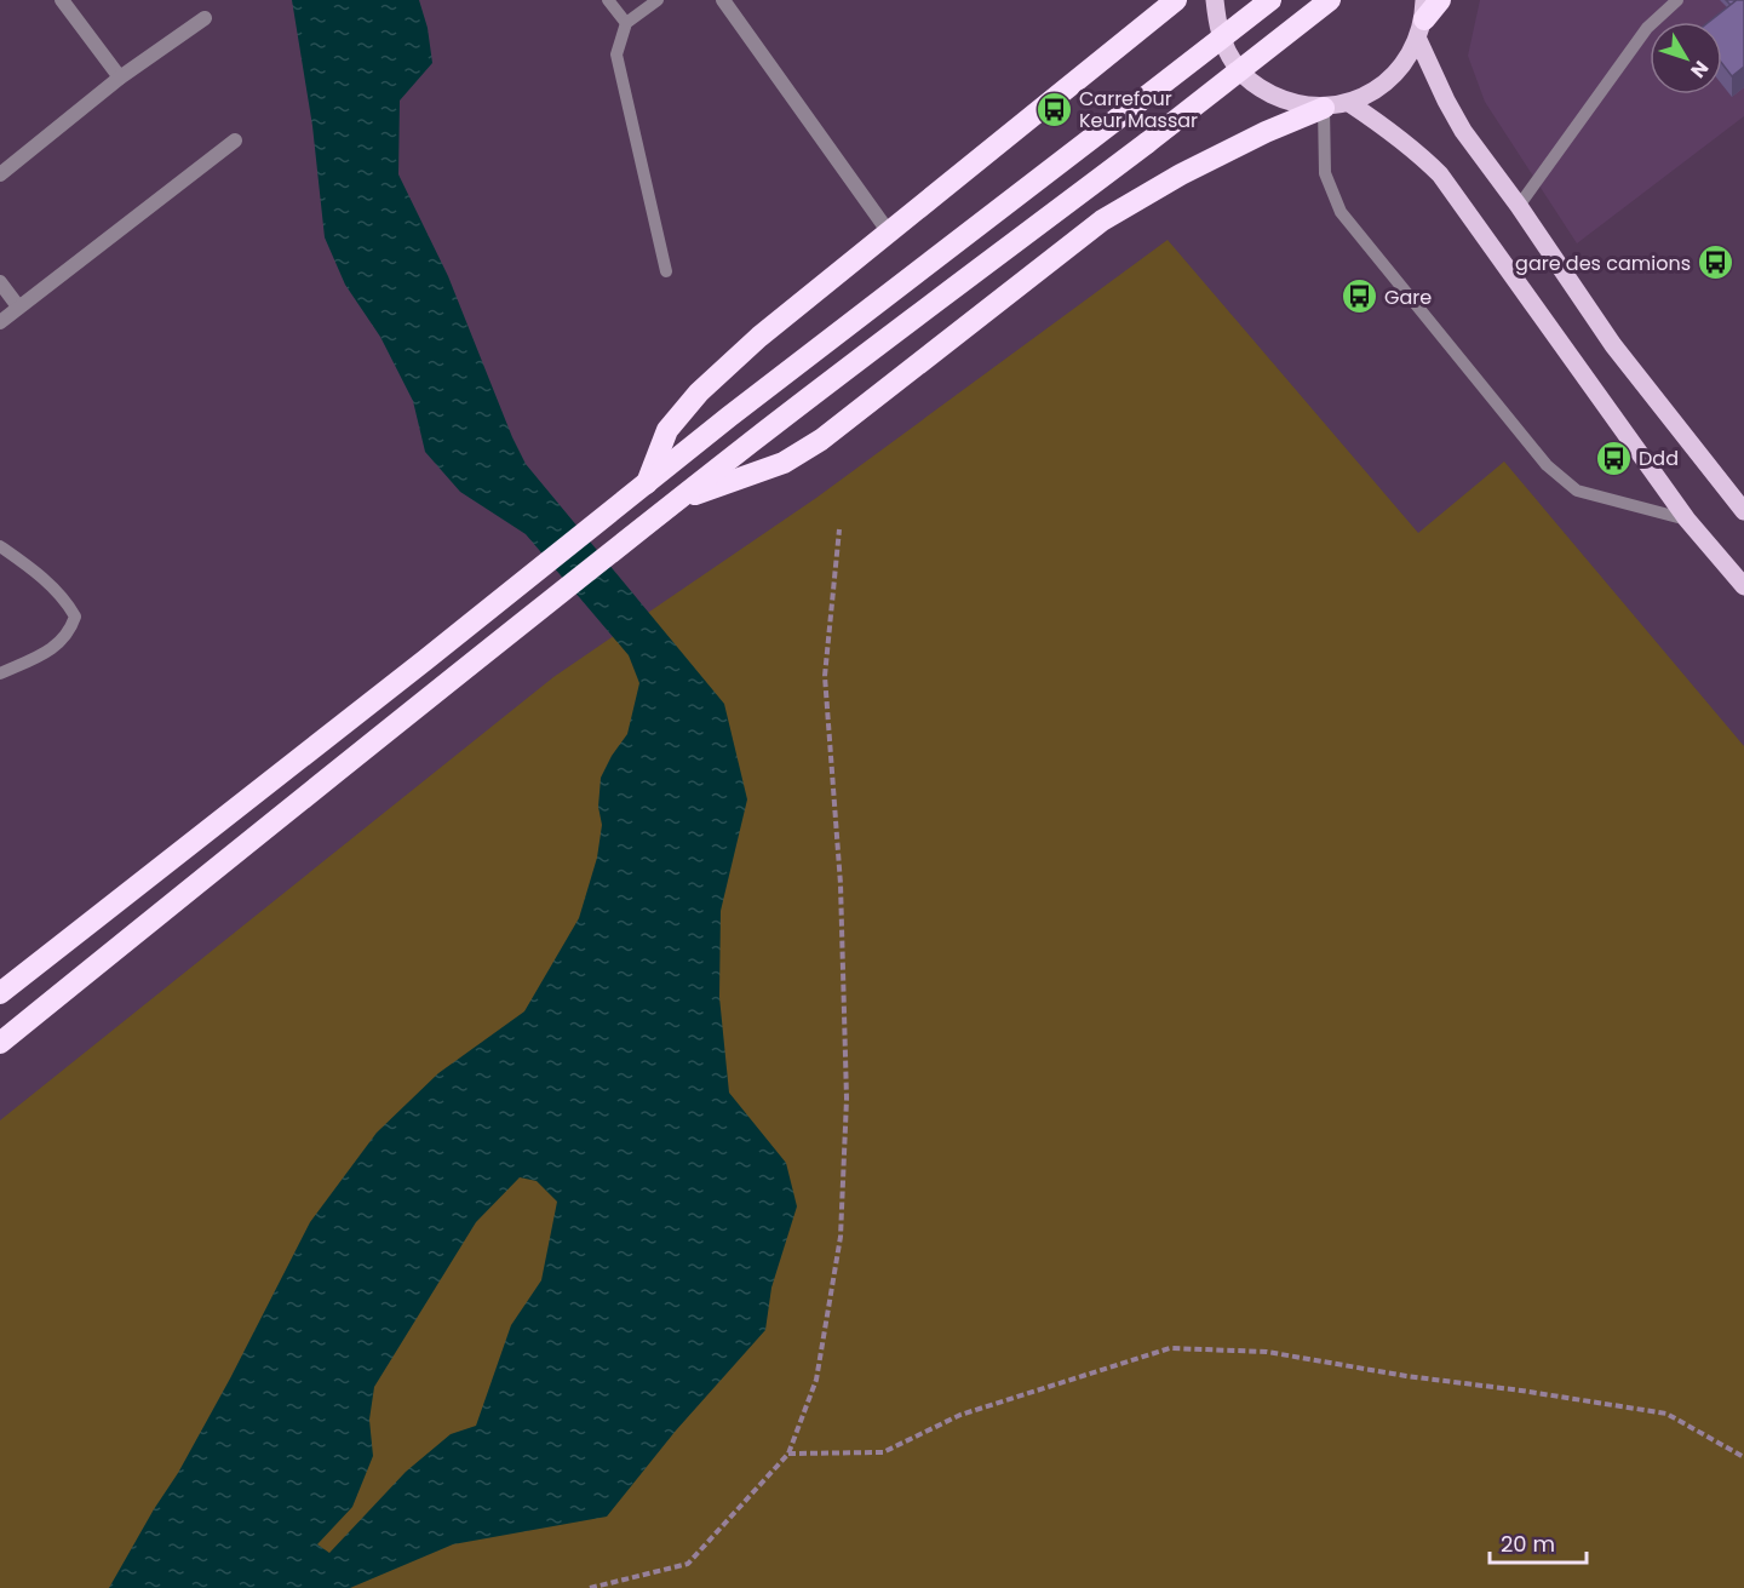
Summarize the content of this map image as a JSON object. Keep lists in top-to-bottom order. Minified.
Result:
{"places":{"bus stop":["Carrefour Keur Massar","gare des camions","Gare","Ddd"]},"scale_bar":"20 m","north":"bottom right"}
